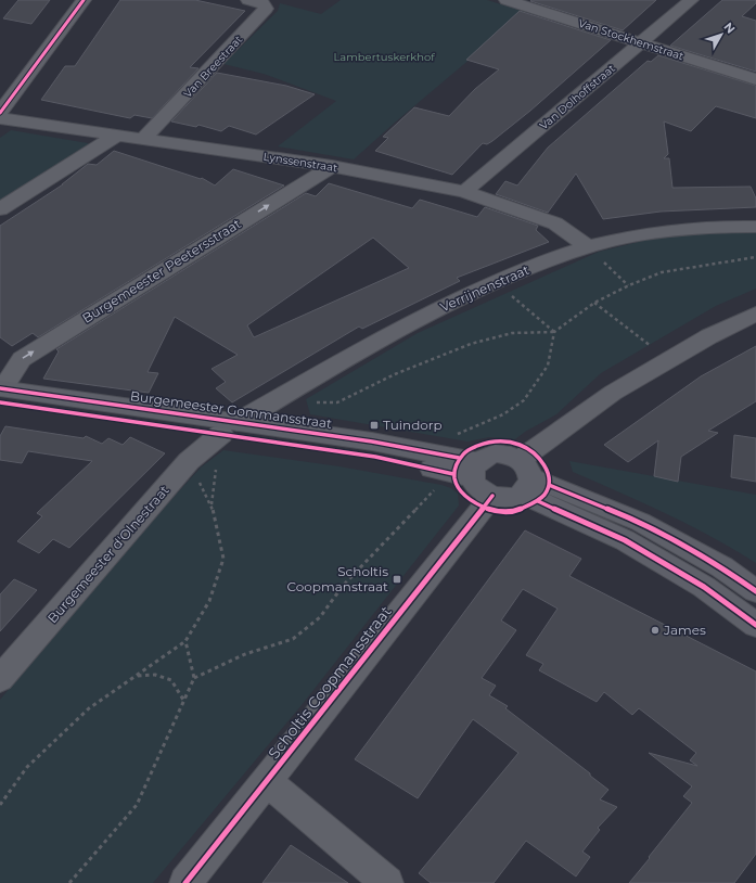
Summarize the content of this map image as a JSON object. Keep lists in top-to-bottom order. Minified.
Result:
{"streets":{"street":["Van Stockhemstraat","Van Breestraat","Van Dolhoffstraat","Lynssenstraat","Burgemeester Peetersstraat","Verrijnenstraat","Burgemeester Gommansstraat","Burgemeester d'Olnestraat","Scholtis Coopmansstraat"]},"crossings":[["Van Stockhemstraat","Van Dolhoffstraat"],["Van Breestraat","Lynssenstraat"],["Van Dolhoffstraat","Lynssenstraat"],["Lynssenstraat","Burgemeester Peetersstraat"],["Lynssenstraat","Verrijnenstraat"],["Burgemeester Peetersstraat","Burgemeester Gommansstraat"],["Verrijnenstraat","Burgemeester Gommansstraat"],["Verrijnenstraat","Burgemeester d'Olnestraat"],["Burgemeester Gommansstraat","Burgemeester d'Olnestraat"],["Burgemeester Gommansstraat","Scholtis Coopmansstraat"]],"parks":["Lambertuskerkhof"],"places":{"transit":["Tuindorp","Scholtis Coopmanstraat"],"other":["James"]},"north":"top right"}
